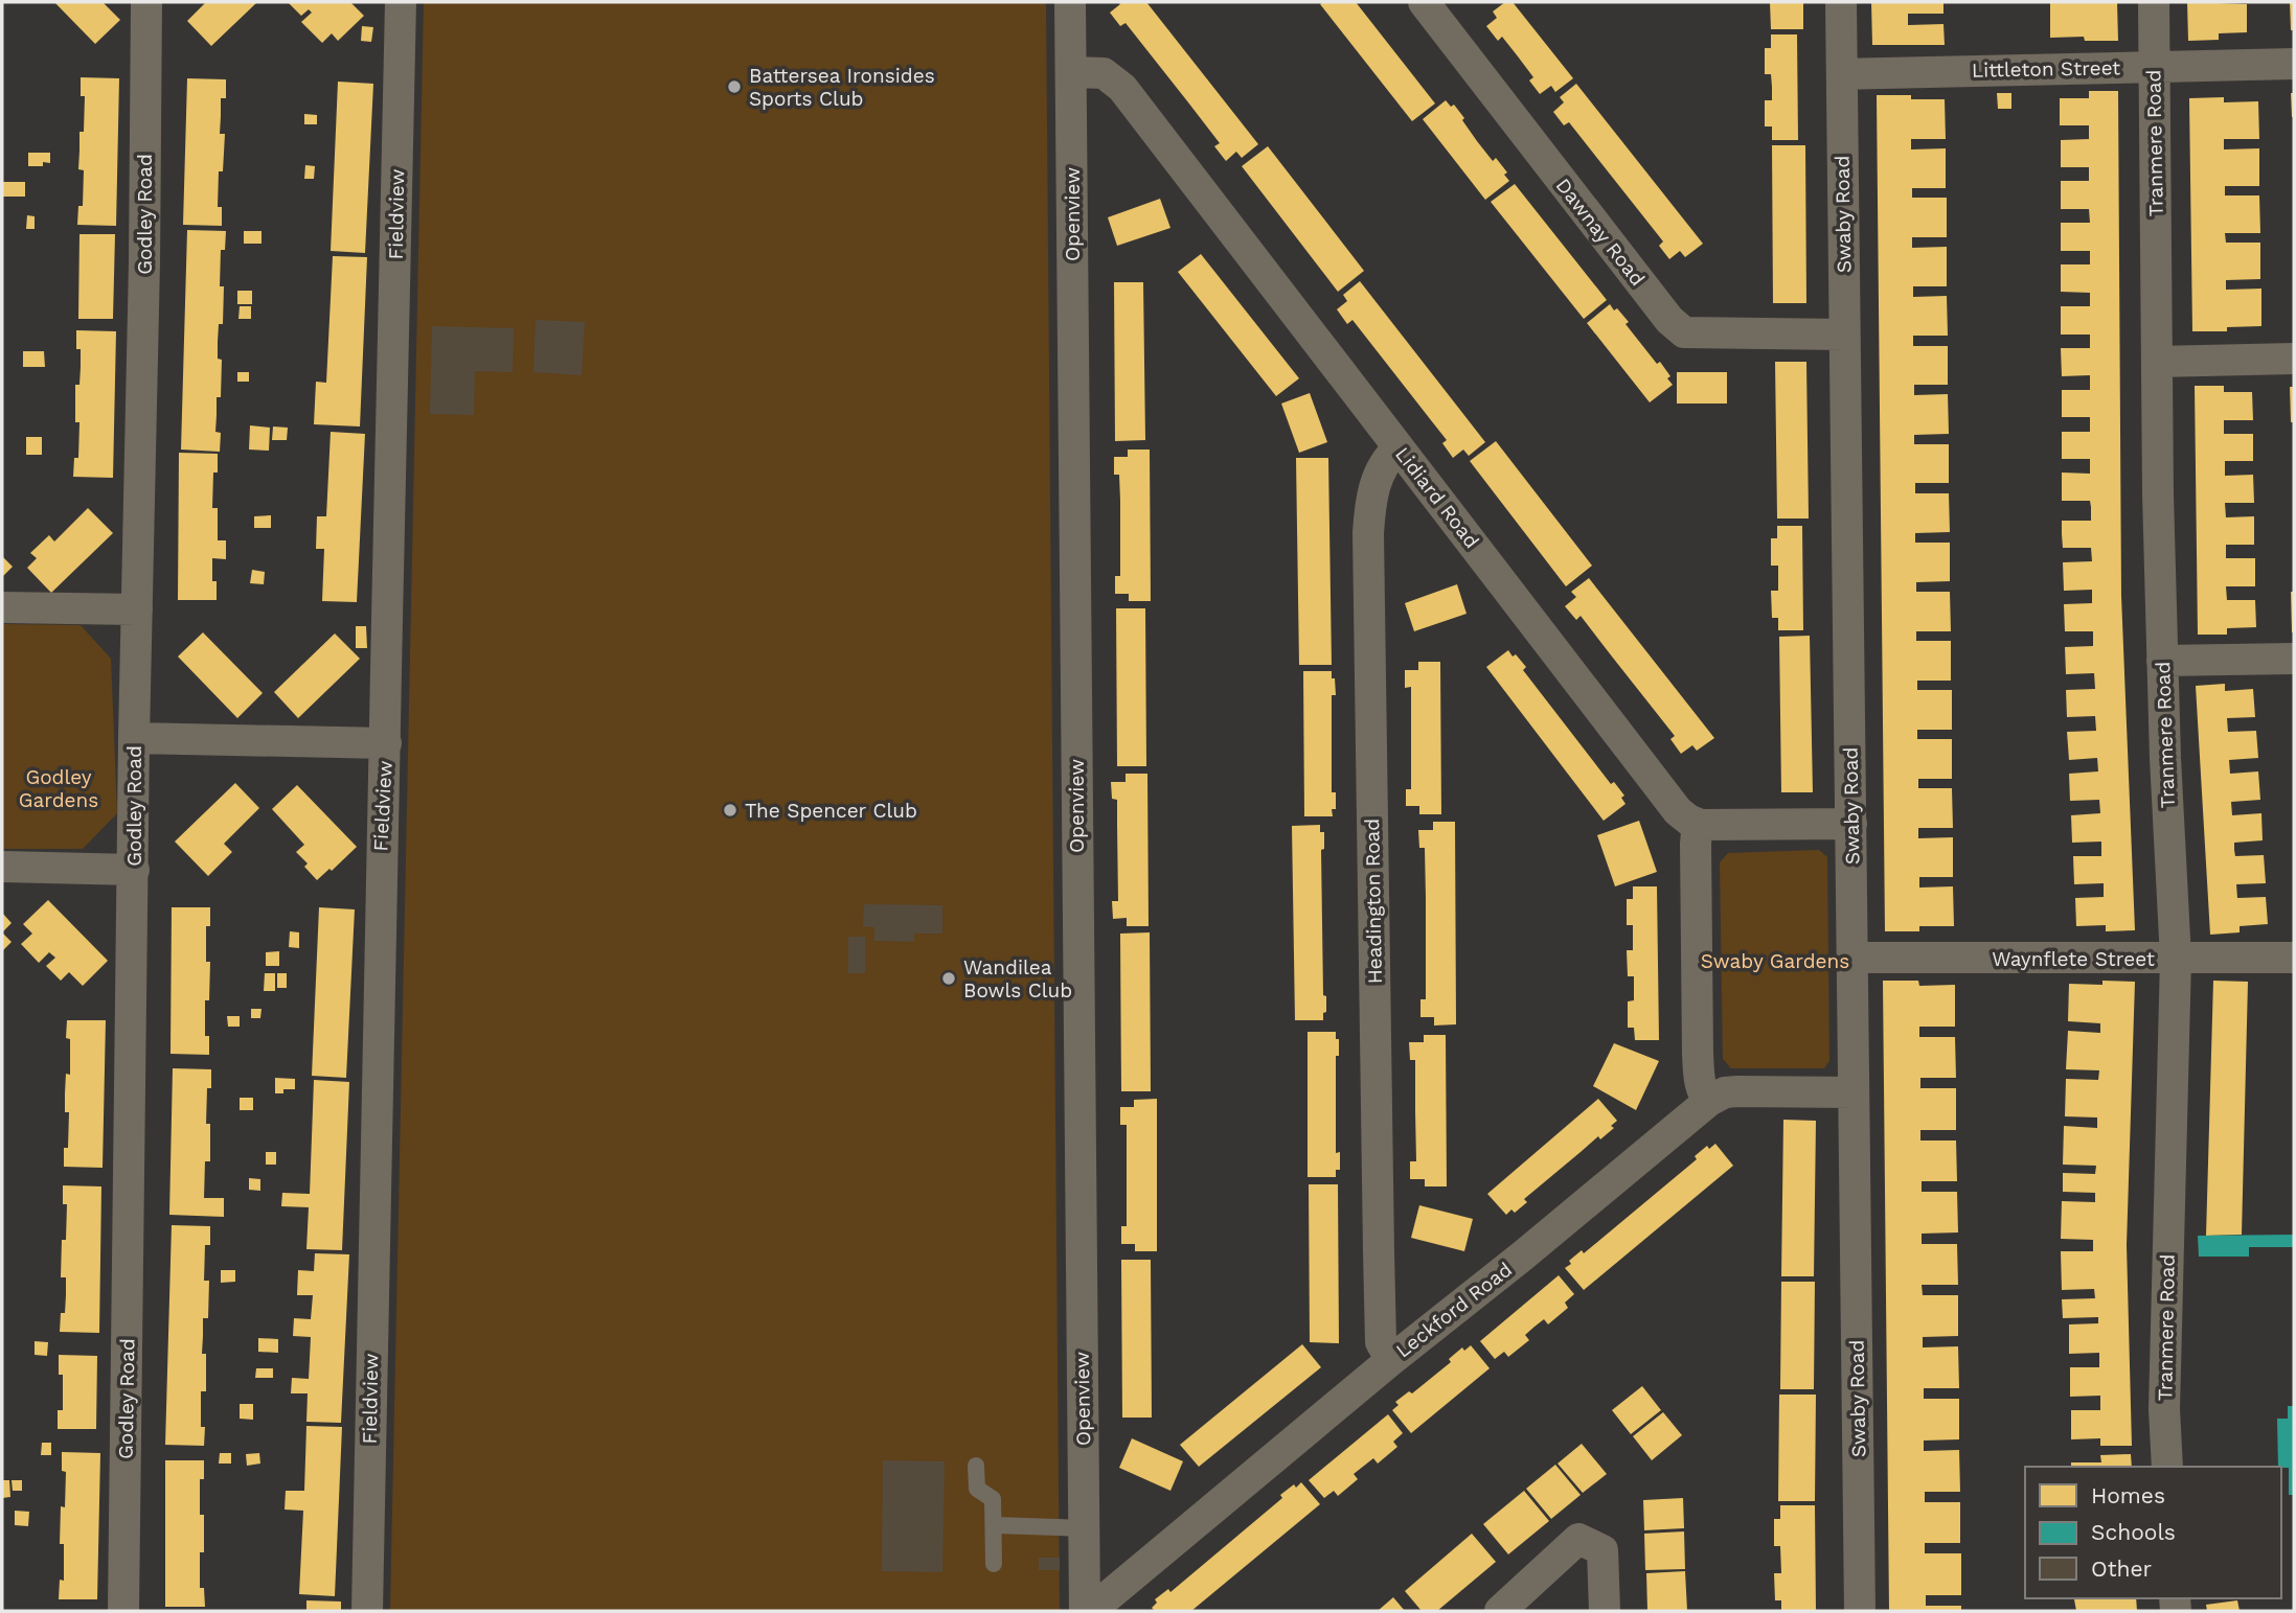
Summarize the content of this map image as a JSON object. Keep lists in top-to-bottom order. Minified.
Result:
{"streets":{"street":["Littleton Street","Tranmere Road","Godley Road","Fieldview","Openview","Swaby Road","Dawnay Road","Lidiard Road","Headington Road","Waynflete Street","Leckford Road"]},"crossings":[["Littleton Street","Tranmere Road"],["Littleton Street","Swaby Road"],["Tranmere Road","Waynflete Street"],["Openview","Lidiard Road"],["Openview","Leckford Road"],["Swaby Road","Dawnay Road"],["Swaby Road","Waynflete Street"],["Swaby Road","Leckford Road"],["Lidiard Road","Headington Road"],["Headington Road","Leckford Road"]],"parks":["Godley Gardens","Swaby Gardens"],"places":["Battersea Ironsides Sports Club","The Spencer Club","Wandilea Bowls Club"],"legend":["Homes","Schools","Other"]}
